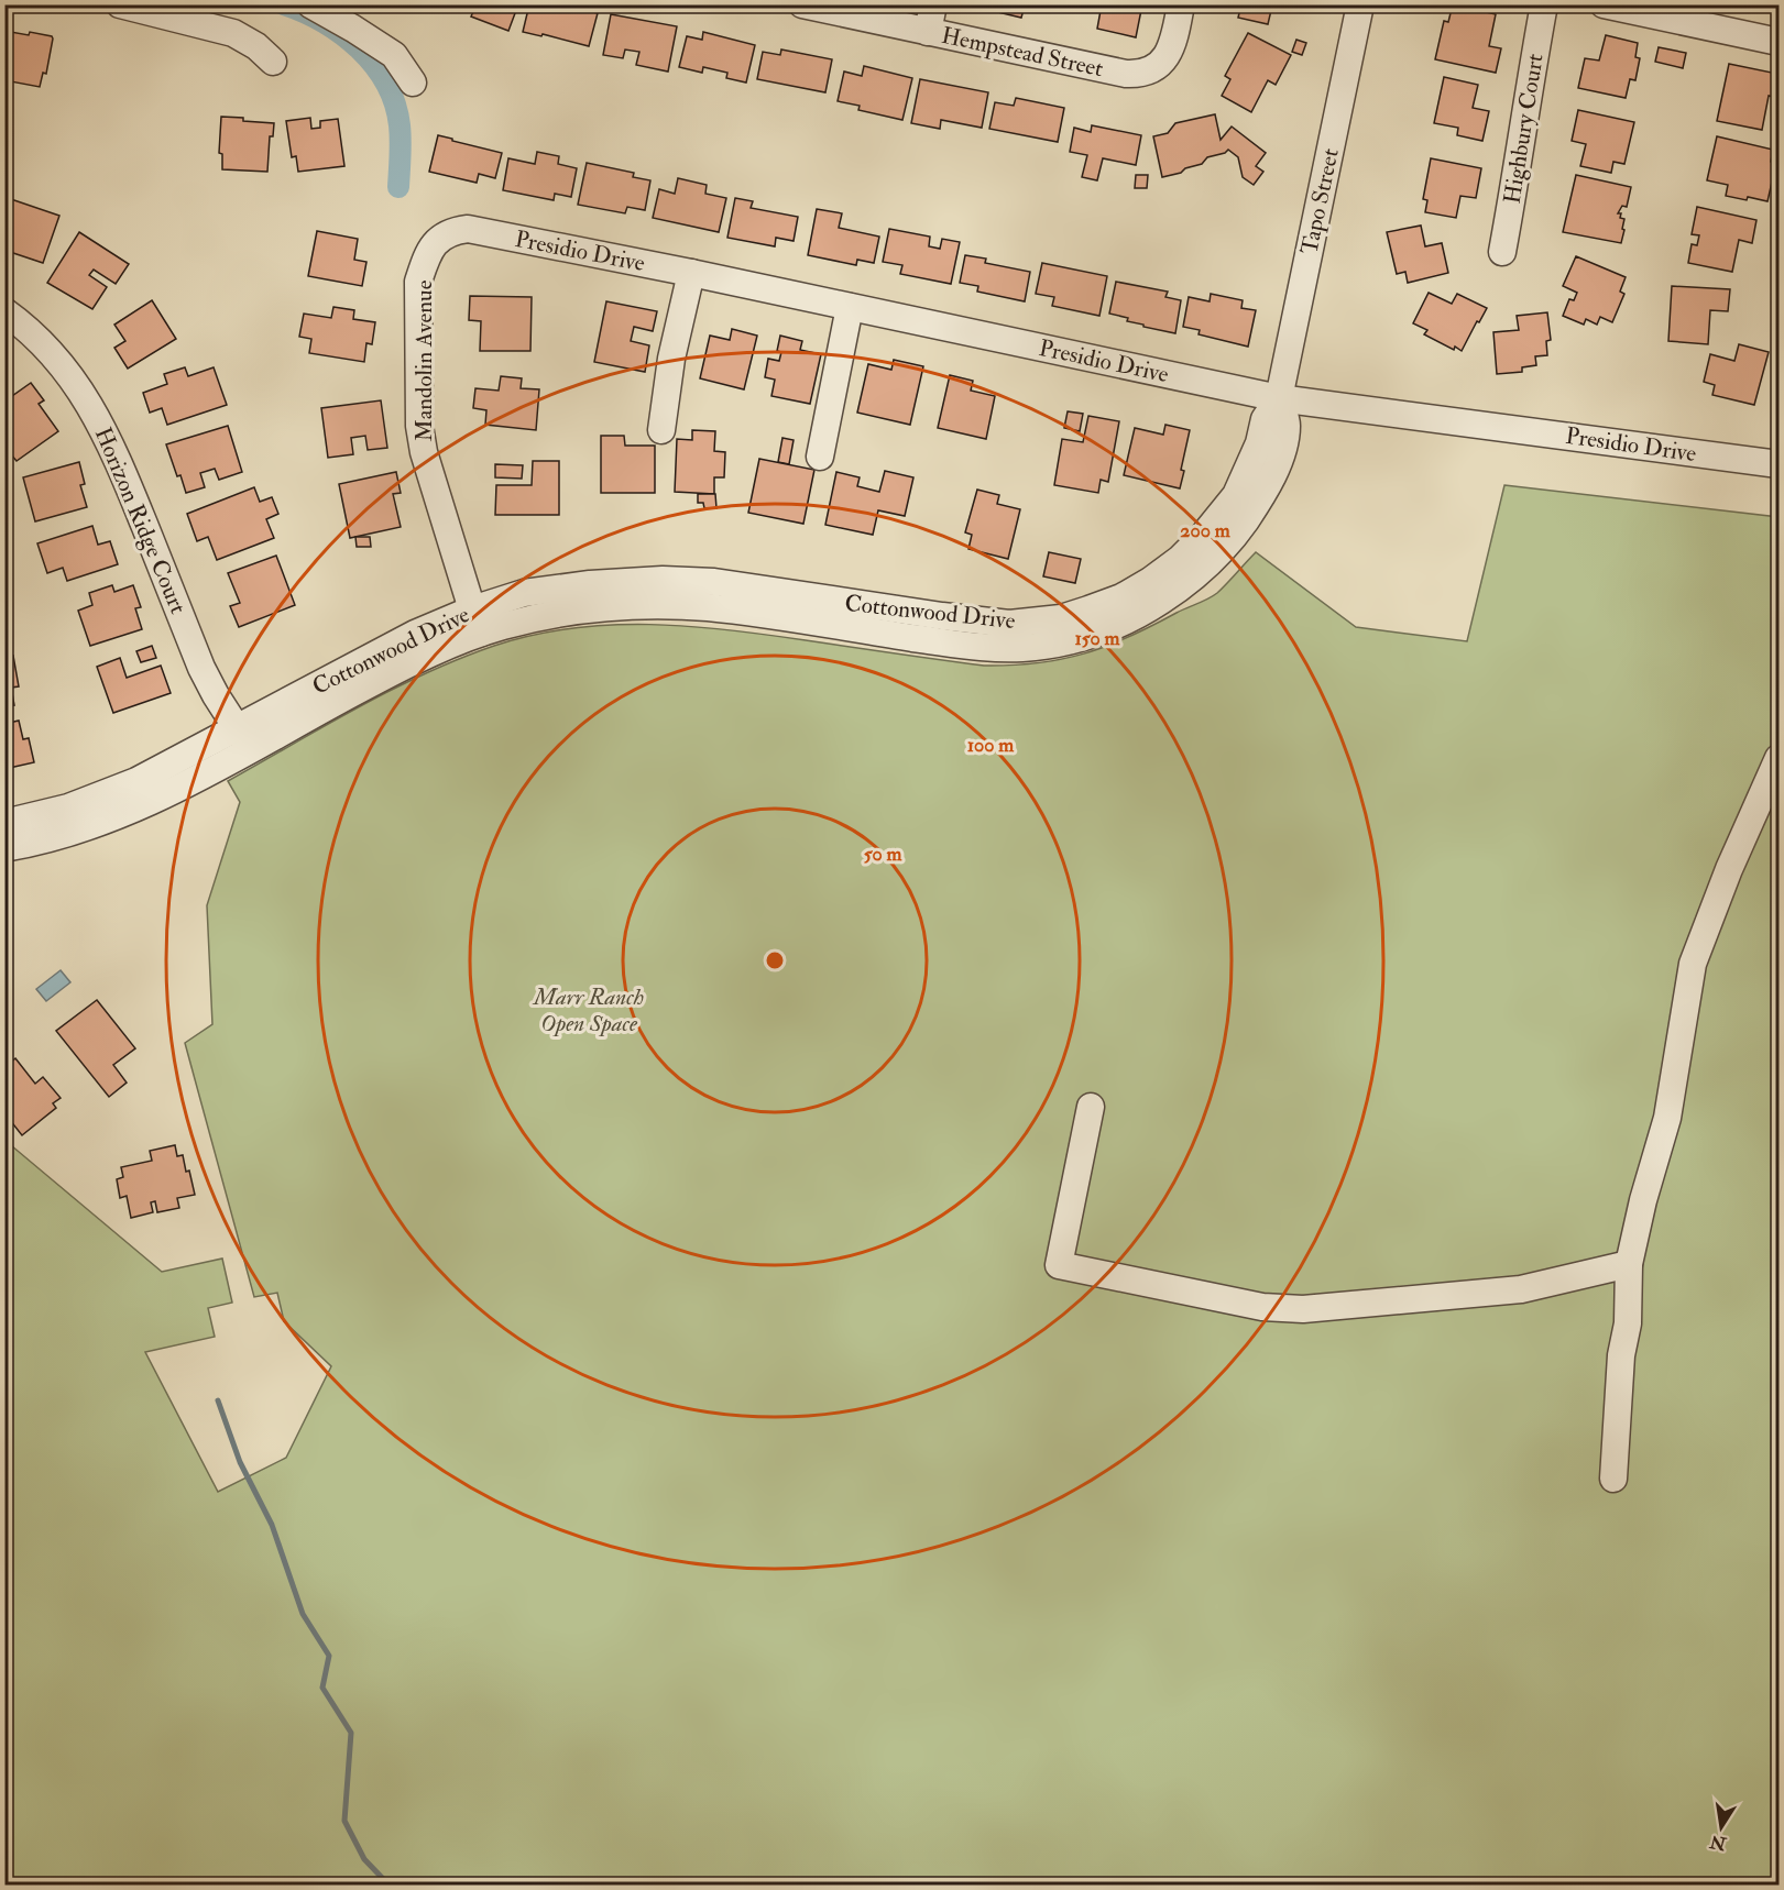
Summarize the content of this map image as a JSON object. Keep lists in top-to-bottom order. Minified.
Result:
{"streets":{"street":["Hempstead Street","Highbury Court","Tapo Street","Presidio Drive","Mandolin Avenue","Horizon Ridge Court","Cottonwood Drive"]},"crossings":[["Tapo Street","Presidio Drive"],["Tapo Street","Cottonwood Drive"],["Presidio Drive","Mandolin Avenue"],["Presidio Drive","Cottonwood Drive"],["Mandolin Avenue","Cottonwood Drive"],["Horizon Ridge Court","Cottonwood Drive"]],"parks":["Marr Ranch Open Space"],"north":"bottom","rings":["200 m","150 m","100 m","50 m"]}
